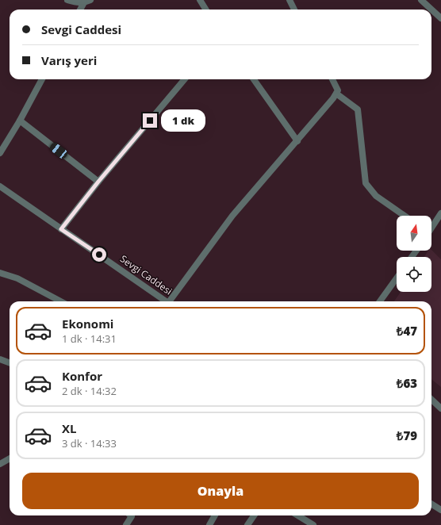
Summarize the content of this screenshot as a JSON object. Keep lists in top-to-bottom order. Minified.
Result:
{"streets":{"street":["Sevgi Caddesi"]},"north":"top","page":{"banner":["Sevgi Caddesi","Varış yeri"],"bubble":"1 dk","list":[{"name":"Ekonomi","note":"1 dk · 14:31","value":"₺47"},{"name":"Konfor","note":"2 dk · 14:32","value":"₺63"},{"name":"XL","note":"3 dk · 14:33","value":"₺79"}],"buttons":"Onayla"}}
